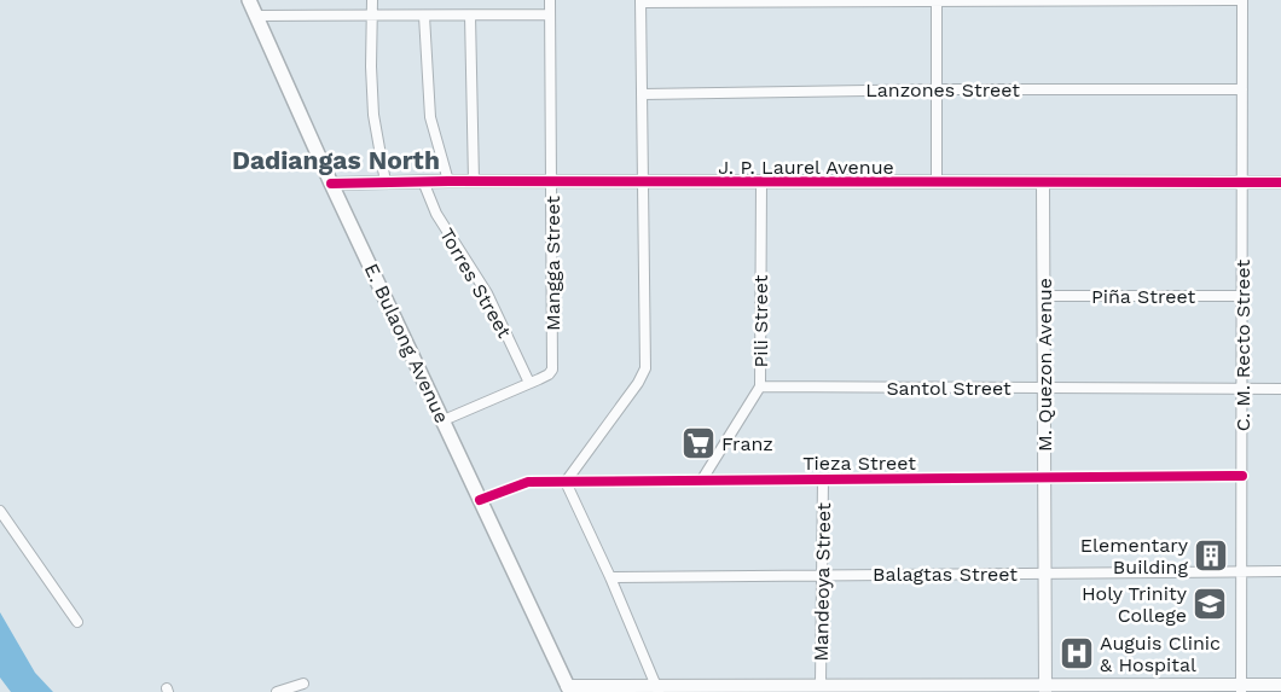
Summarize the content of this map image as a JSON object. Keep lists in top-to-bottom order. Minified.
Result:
{"streets":{"main road":["E. Bulaong Avenue"],"street":["Lanzones Street","J. P. Laurel Avenue","Mangga Street","Torres Street","Piña Street","Pili Street","C. M. Recto Street","M. Quezon Avenue","Santol Street","Tieza Street","Balagtas Street","Mandeoya Street"]},"crossings":[["Lanzones Street","C. M. Recto Street"],["J. P. Laurel Avenue","Mangga Street"],["J. P. Laurel Avenue","Torres Street"],["J. P. Laurel Avenue","Pili Street"],["J. P. Laurel Avenue","E. Bulaong Avenue"],["J. P. Laurel Avenue","C. M. Recto Street"],["J. P. Laurel Avenue","M. Quezon Avenue"],["Mangga Street","Torres Street"],["Mangga Street","E. Bulaong Avenue"],["Piña Street","C. M. Recto Street"],["Piña Street","M. Quezon Avenue"],["Pili Street","Santol Street"],["Pili Street","Tieza Street"],["E. Bulaong Avenue","Tieza Street"],["C. M. Recto Street","Santol Street"],["C. M. Recto Street","Tieza Street"],["C. M. Recto Street","Balagtas Street"],["M. Quezon Avenue","Santol Street"],["M. Quezon Avenue","Tieza Street"],["M. Quezon Avenue","Balagtas Street"],["Tieza Street","Mandeoya Street"],["Balagtas Street","Mandeoya Street"]],"districts":["Dadiangas North"],"places":{"supermarket":["Franz"],"building":["Elementary Building"],"school or university":["Holy Trinity College"],"hospital":["Auguis Clinic & Hospital"]}}
